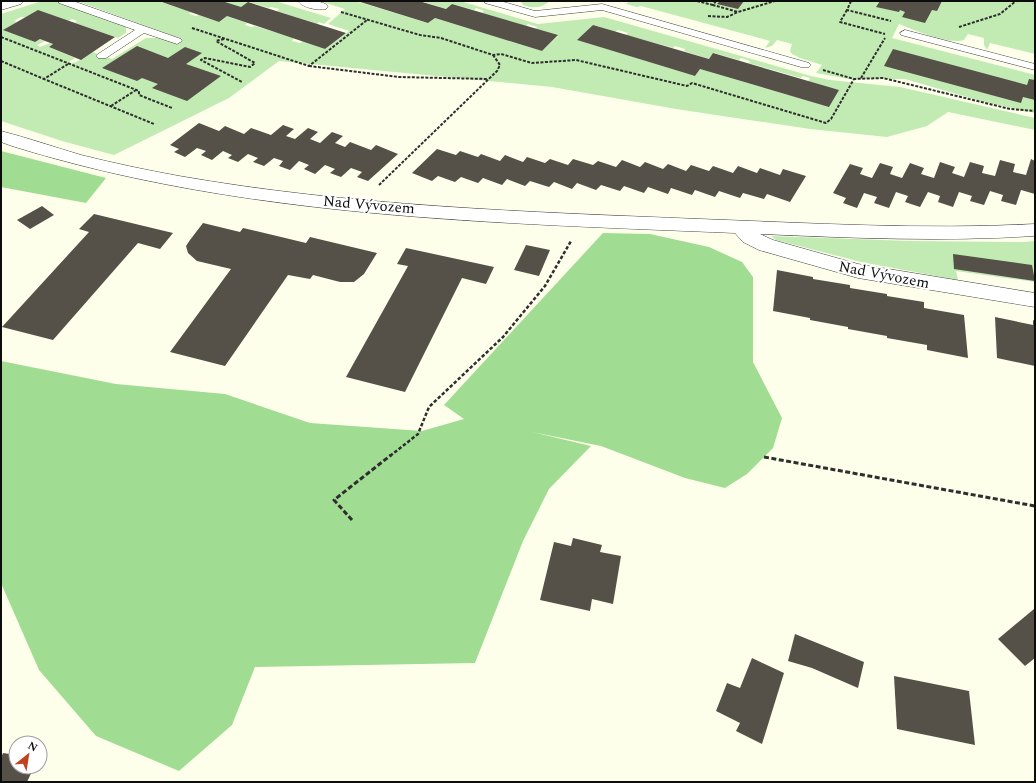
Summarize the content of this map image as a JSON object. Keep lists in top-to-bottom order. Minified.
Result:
{"streets":{"street":["Nad Vývozem"]},"north":"top right"}
